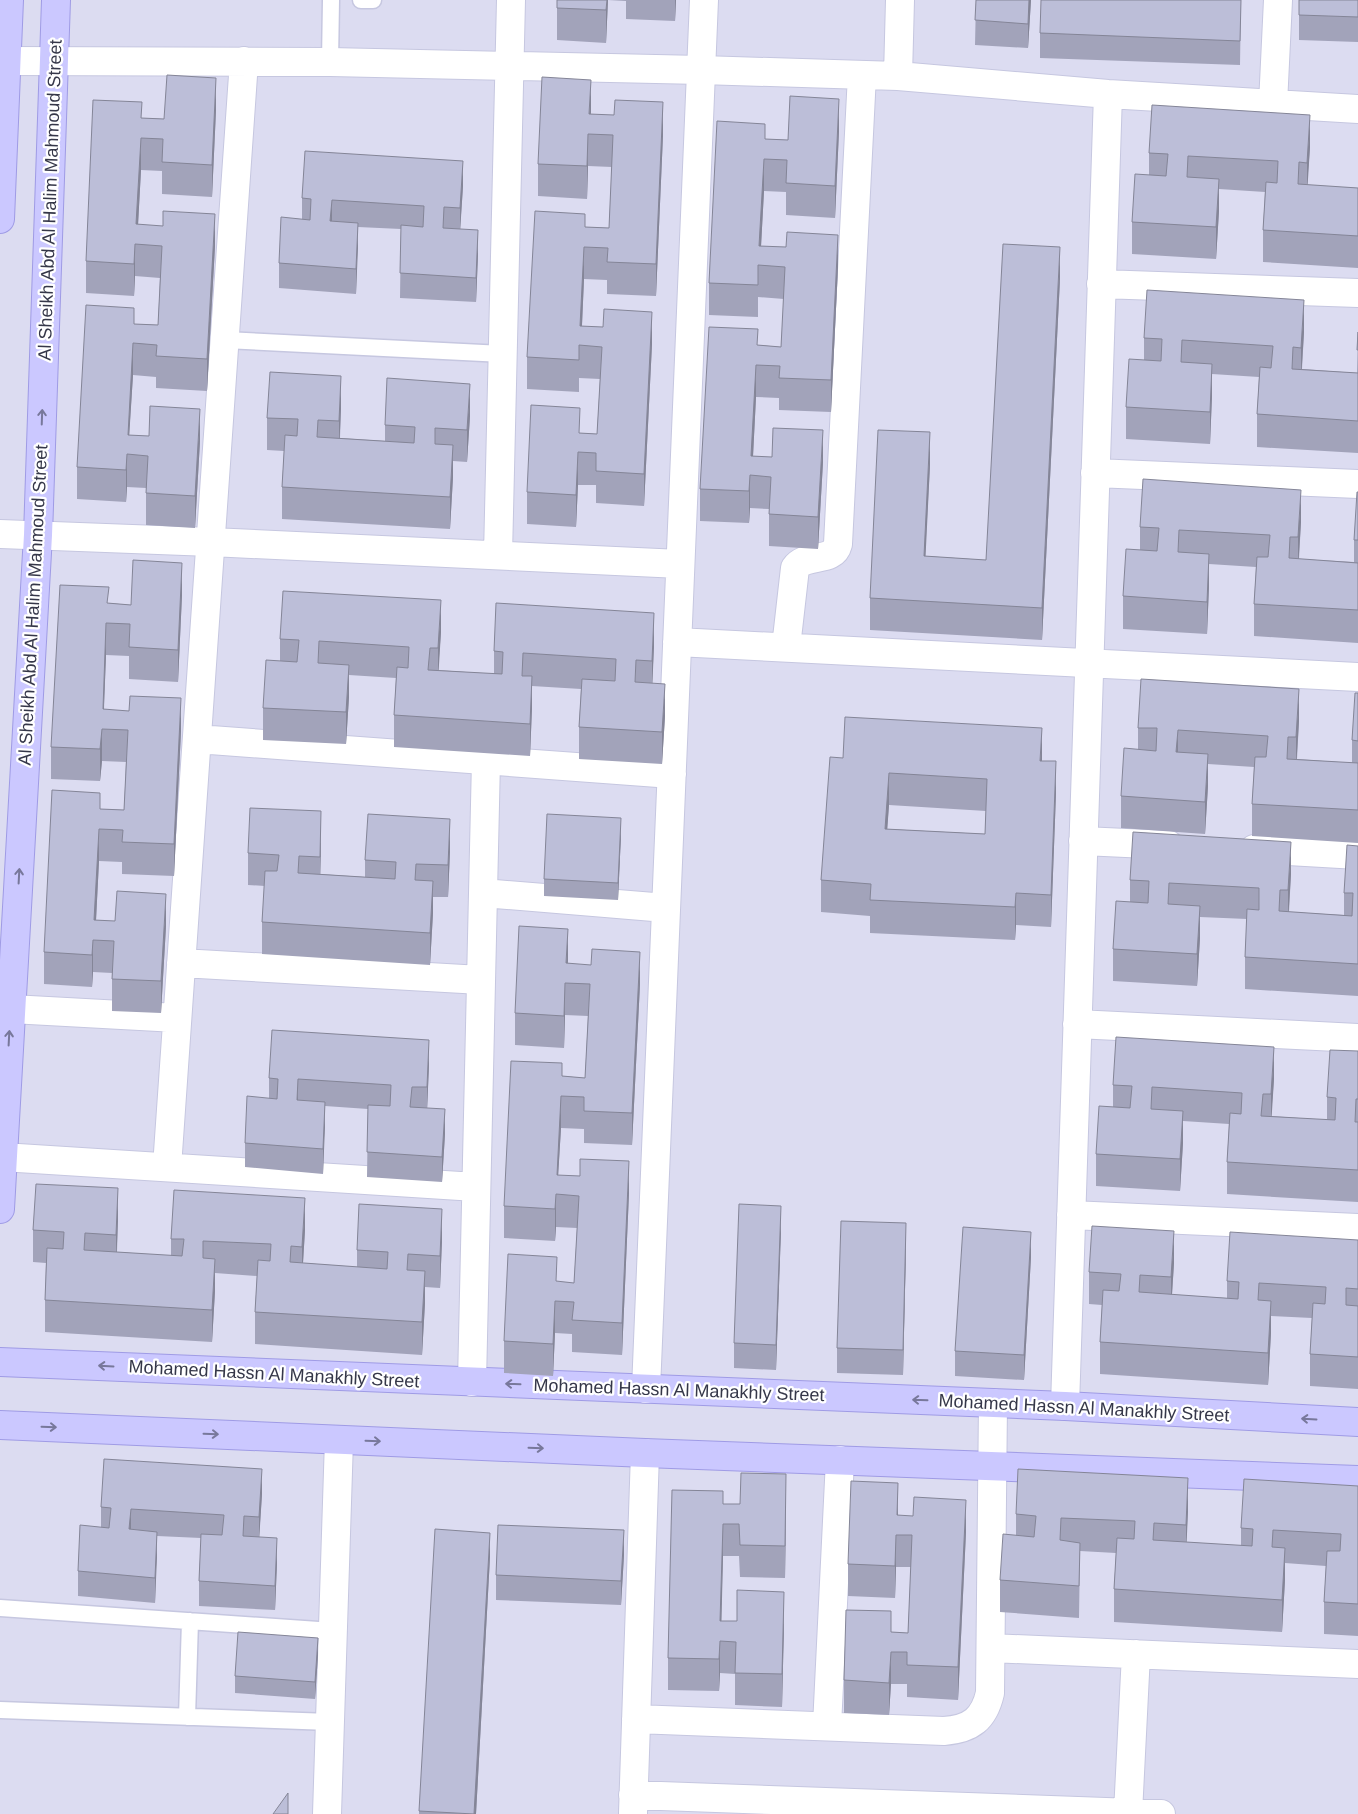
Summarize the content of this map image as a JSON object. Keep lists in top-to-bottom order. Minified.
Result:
{"streets":{"street":["Al Sheikh Abd Al Halim Mahmoud Street","Mohamed Hassn Al Manakhly Street"]}}
